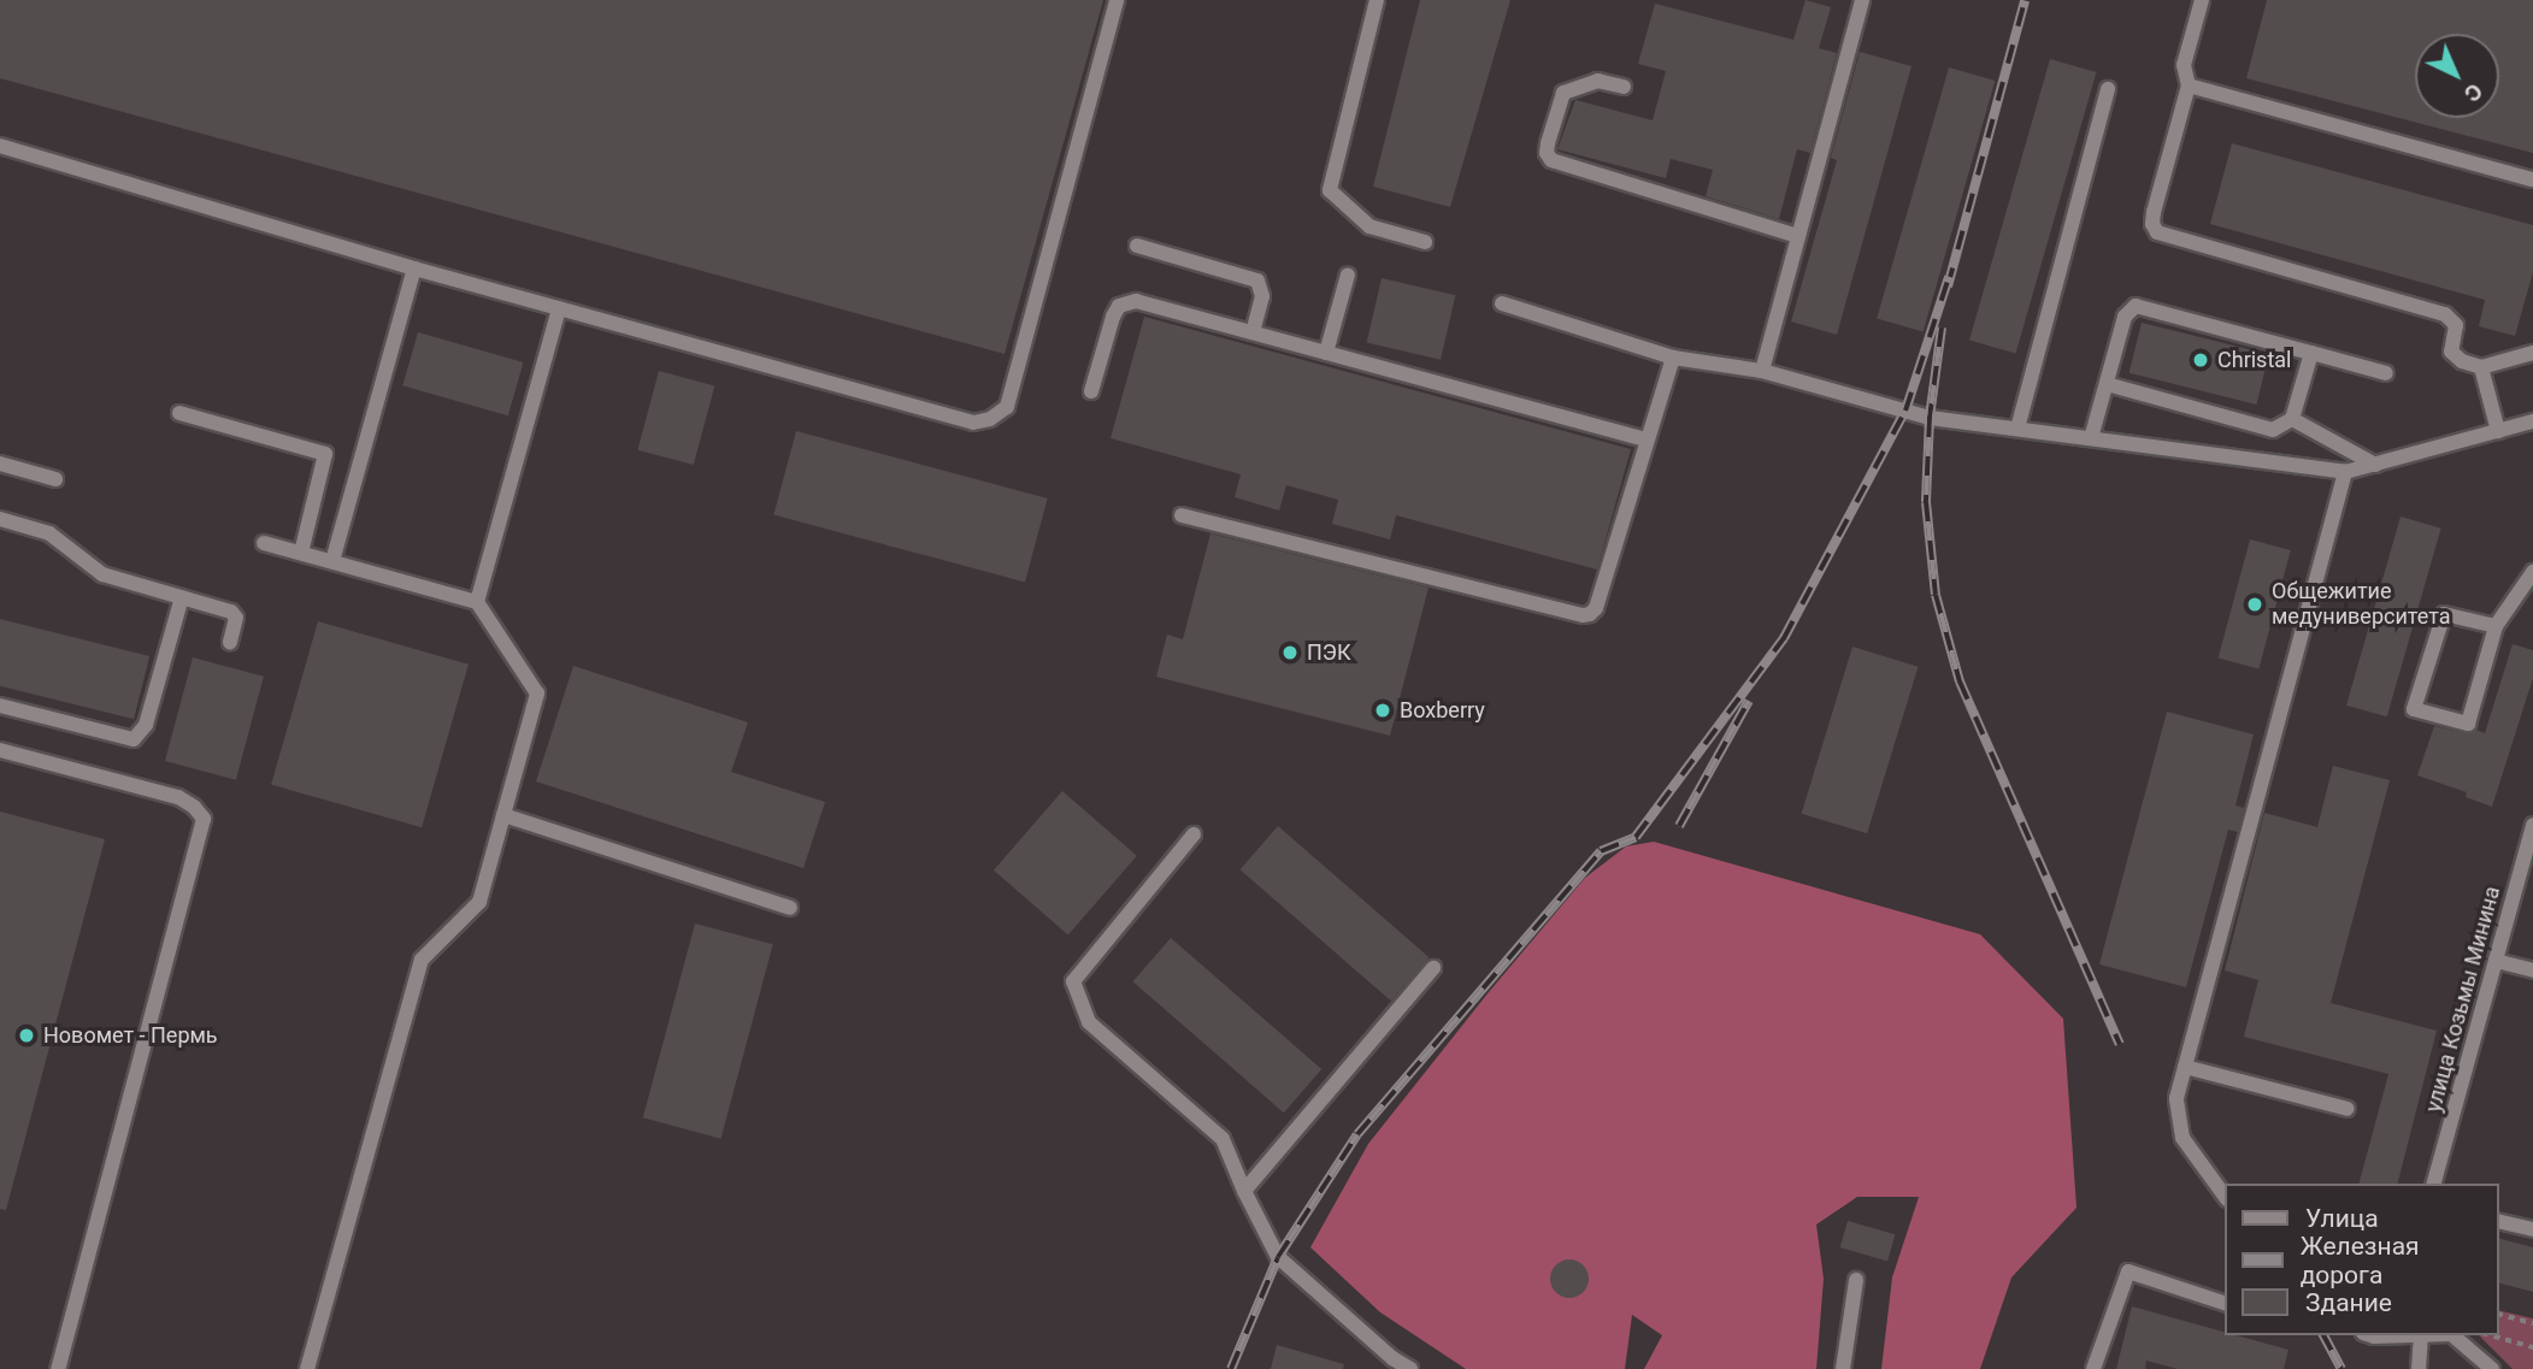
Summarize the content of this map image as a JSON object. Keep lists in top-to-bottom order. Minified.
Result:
{"streets":{"street":["улица Козьмы Минина"]},"places":["Christal","Общежитие медуниверситета","ПЭК","Boxberry","Новомет - Пермь"],"legend":["Улица","Железная дорога","Здание"],"north":"bottom right"}
